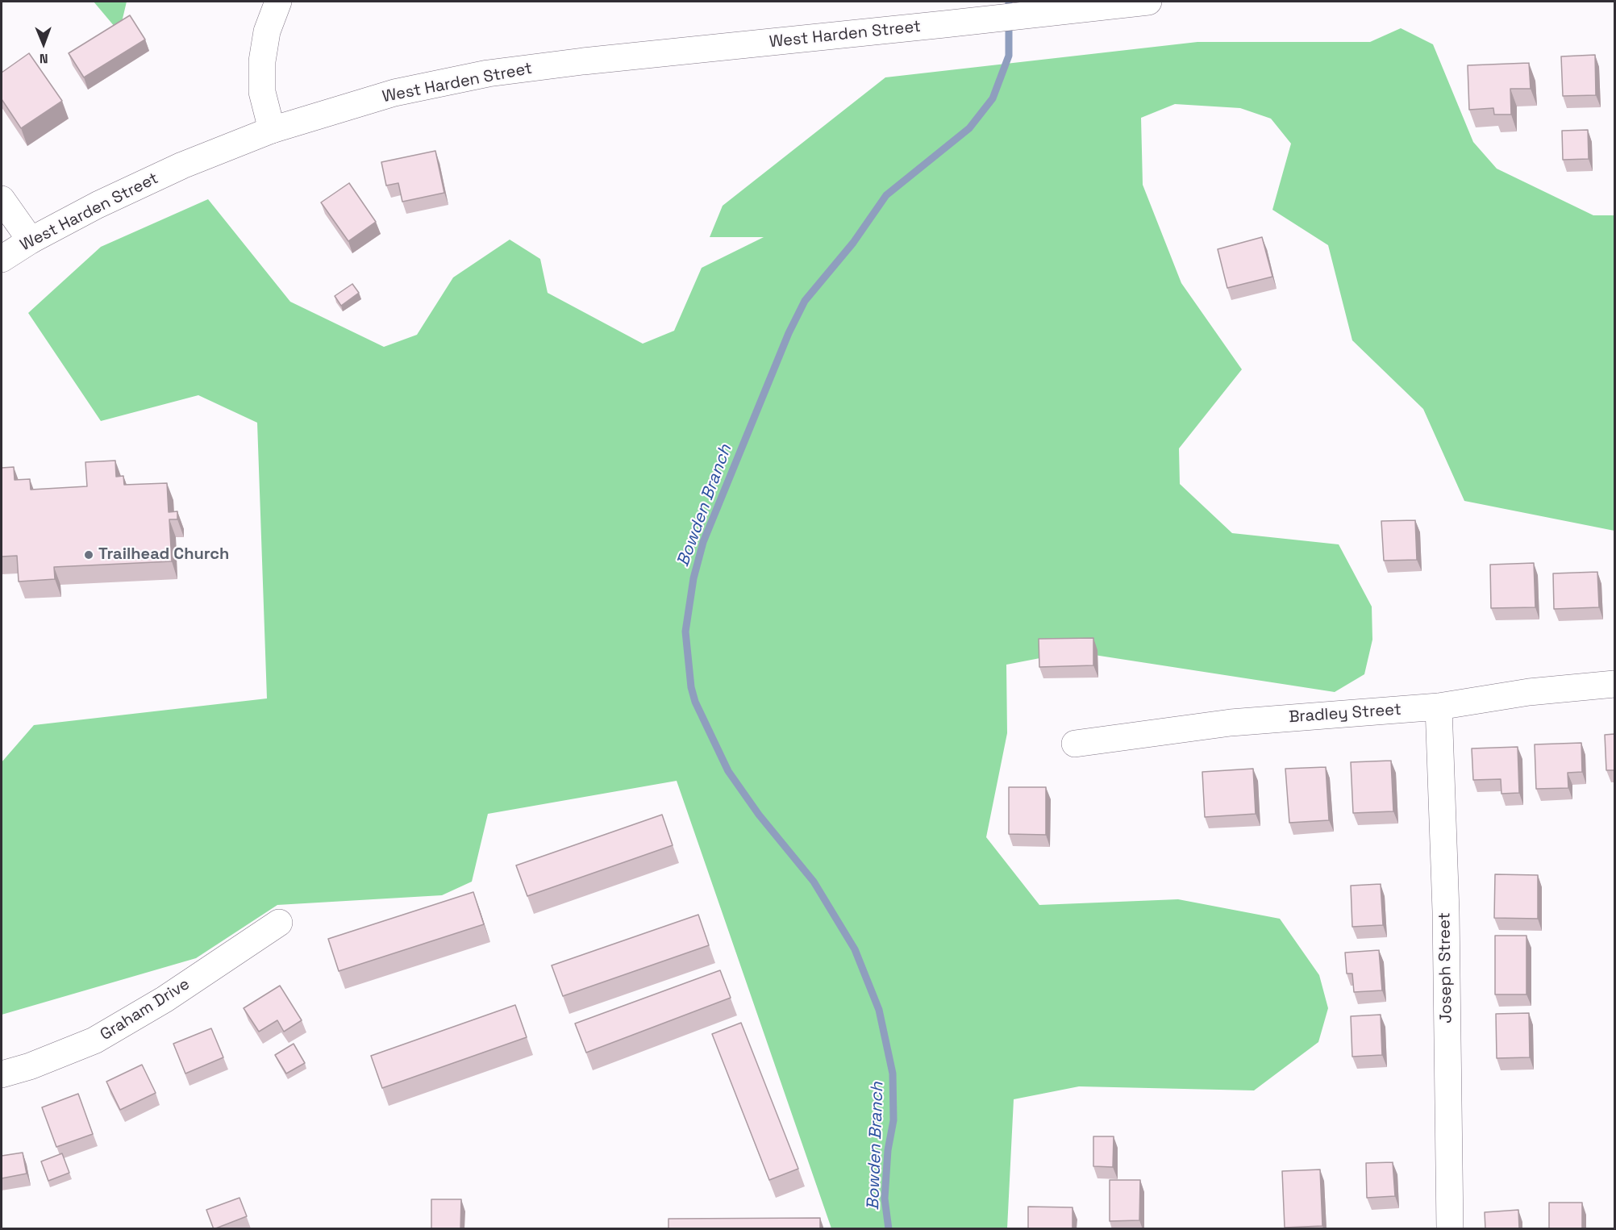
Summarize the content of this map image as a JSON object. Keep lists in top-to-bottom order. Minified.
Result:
{"streets":{"street":["West Harden Street","Bradley Street","Joseph Street","Graham Drive"]},"crossings":[["Bradley Street","Joseph Street"]],"water":["Bowden Branch"],"places":["Trailhead Church"],"north":"bottom"}
